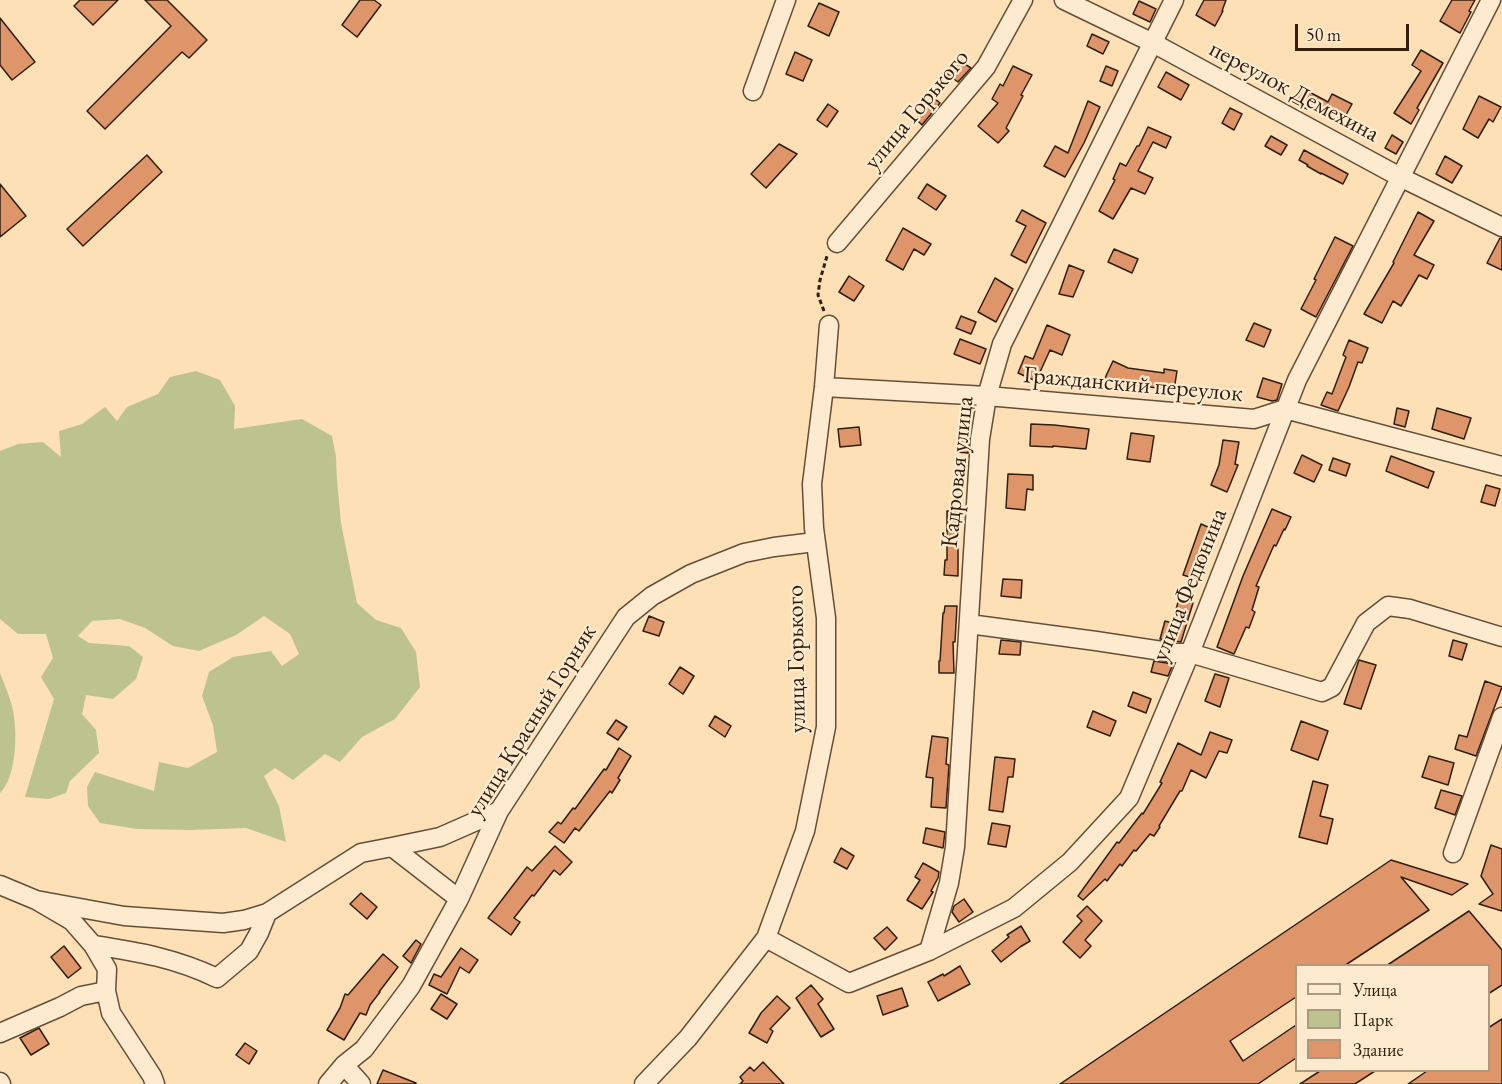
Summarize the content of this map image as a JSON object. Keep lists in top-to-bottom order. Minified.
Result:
{"streets":{"street":["переулок Демехина","улица Горького","Гражданский переулок","Кадровая улица","улица Федюнина","улица Красный Горняк"]},"crossings":[["переулок Демехина","Кадровая улица"],["переулок Демехина","улица Федюнина"],["улица Горького","Гражданский переулок"],["улица Горького","улица Федюнина"],["улица Горького","улица Красный Горняк"],["Гражданский переулок","Кадровая улица"],["Гражданский переулок","улица Федюнина"],["Кадровая улица","улица Федюнина"]],"legend":["Улица","Парк","Здание"],"scale_bar":"50 m"}
